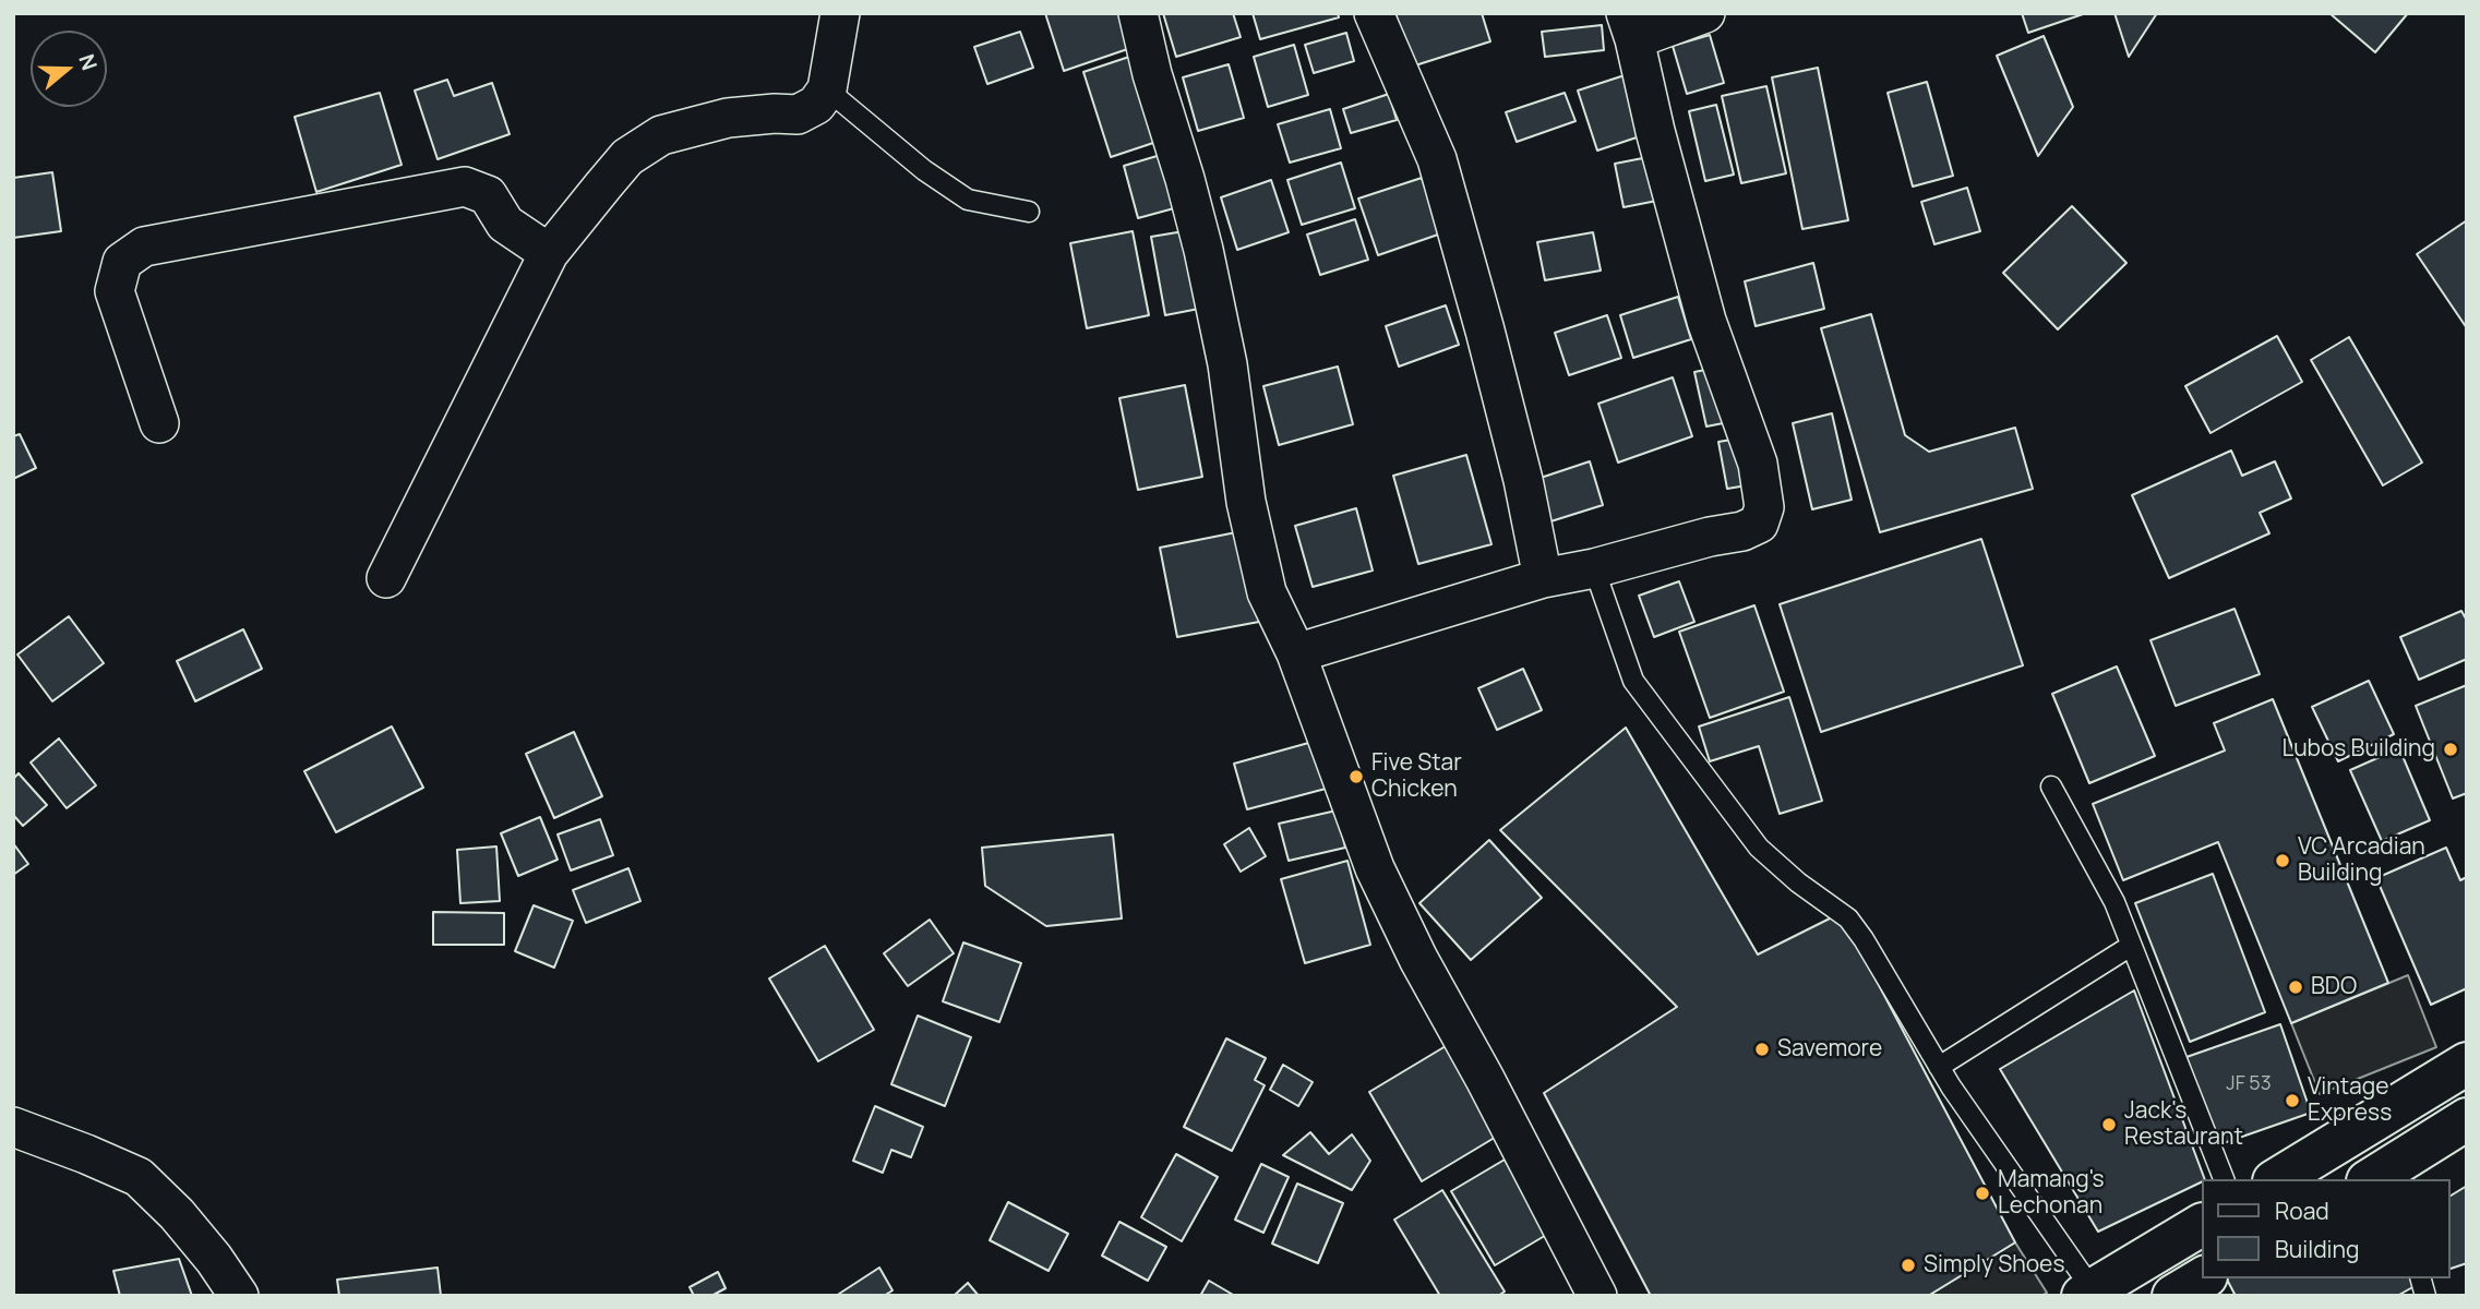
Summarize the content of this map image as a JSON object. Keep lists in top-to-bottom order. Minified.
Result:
{"places":["Lubos Building","Five Star Chicken","VC Arcadian Building","BDO","Savemore","Vintage Express","Jack's Restaurant","Mamang's Lechonan","Simply Shoes"],"house_numbers":["JF 53"],"legend":["Road","Building"],"north":"right"}
